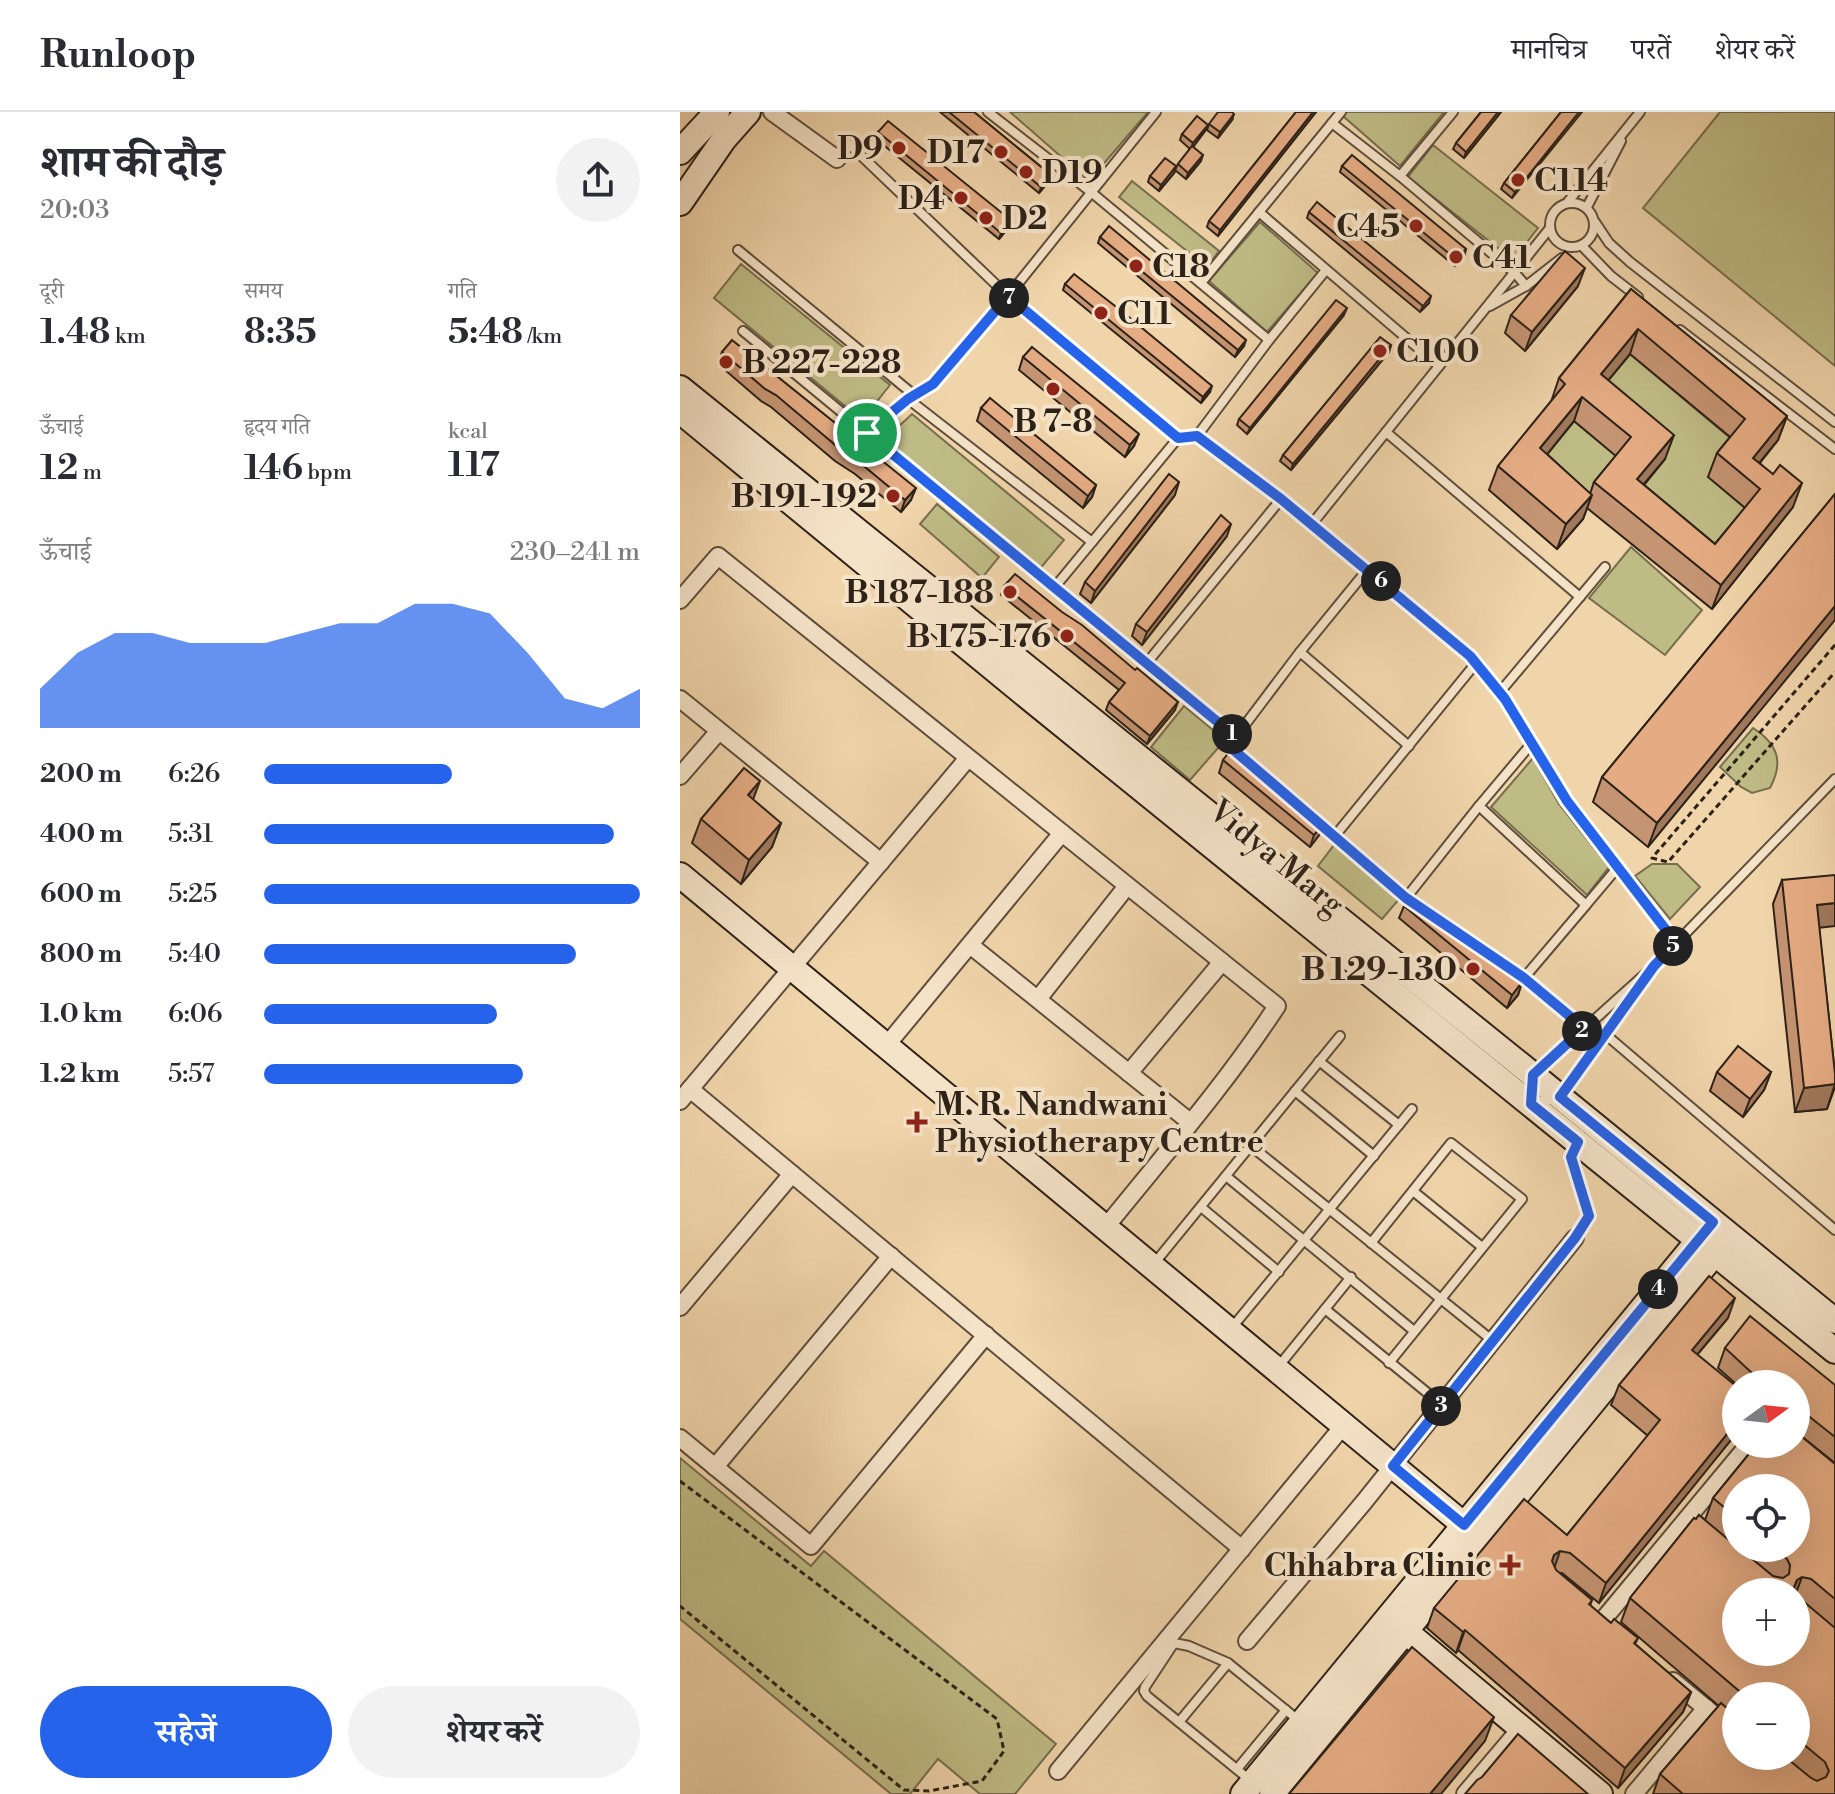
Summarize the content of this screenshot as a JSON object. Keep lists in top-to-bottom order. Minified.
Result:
{"streets":{"main road":["Vidya Marg"]},"places":{"other":["D9","D17","D19","C114","D4","D2","C45","C41","C18","C11","C100","B 227-228","B 7-8","B 191-192","B 187-188","B 175-176","B 129-130"],"health":["M. R. Nandwani Physiotherapy Centre","Chhabra Clinic"]},"north":"right","page":{"header":"Runloop","nav":["मानचित्र","परतें","शेयर करें"],"heading":["शाम की दौड़","20:03"],"stats":[["दूरी","1.48 km"],["समय","8:35"],["गति","5:48 /km"],["ऊँचाई","12 m"],["हृदय गति","146 bpm"],["kcal","117"]],"pins":["7","6","1","5","2","4","3"],"chart":["ऊँचाई","230–241 m"],"list":[{"name":"200 m","note":"6:26"},{"name":"400 m","note":"5:31"},{"name":"600 m","note":"5:25"},{"name":"800 m","note":"5:40"},{"name":"1.0 km","note":"6:06"},{"name":"1.2 km","note":"5:57"}],"map_buttons":["+","−"],"buttons":["सहेजें","शेयर करें"]}}
